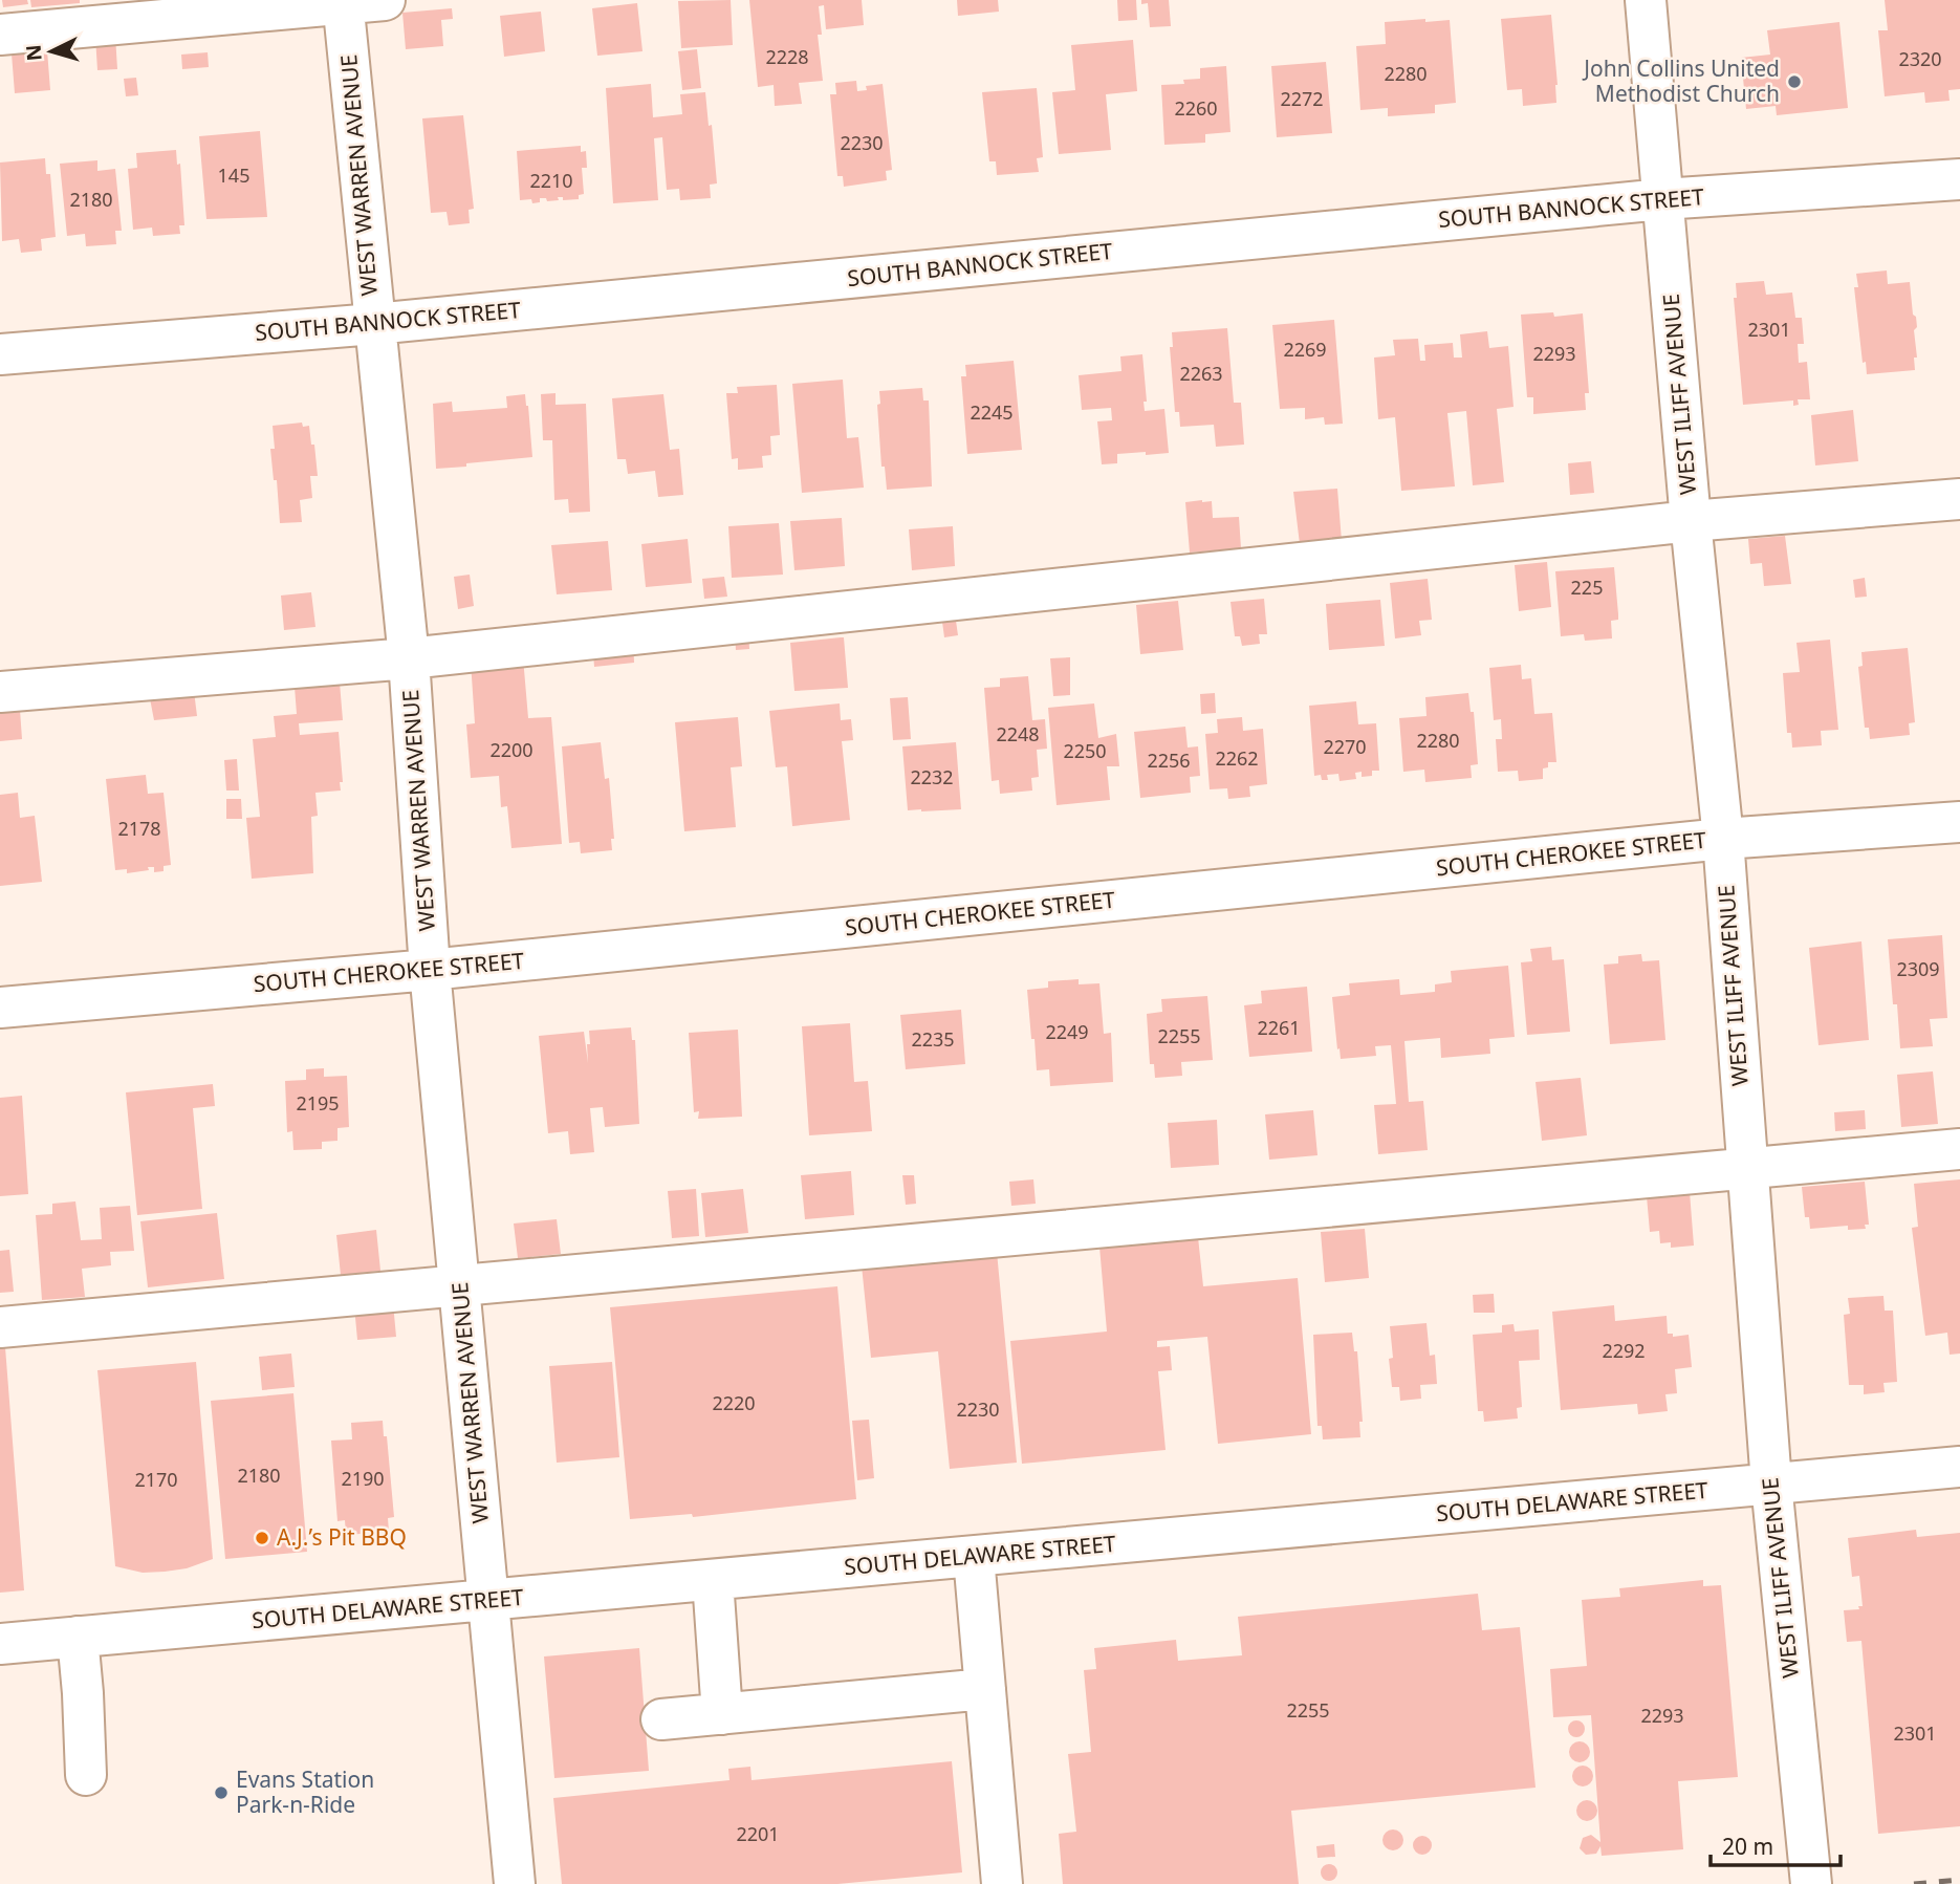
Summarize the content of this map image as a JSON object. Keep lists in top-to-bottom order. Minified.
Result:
{"streets":{"street":["WEST WARREN AVENUE","SOUTH BANNOCK STREET","WEST ILIFF AVENUE","SOUTH CHEROKEE STREET","SOUTH DELAWARE STREET"]},"crossings":[["WEST WARREN AVENUE","SOUTH BANNOCK STREET"],["WEST WARREN AVENUE","SOUTH CHEROKEE STREET"],["WEST WARREN AVENUE","SOUTH DELAWARE STREET"],["SOUTH BANNOCK STREET","WEST ILIFF AVENUE"],["WEST ILIFF AVENUE","SOUTH CHEROKEE STREET"],["WEST ILIFF AVENUE","SOUTH DELAWARE STREET"]],"places":["John Collins United Methodist Church","A.J.’s Pit BBQ","Evans Station Park-n-Ride"],"house_numbers":["2228","2320","2280","2272","2260","2230","145","2210","2180","2301","2269","2293","2263","2245","225","2248","2280","2270","2200","2250","2262","2256","2232","2178","2309","2261","2249","2255","2235","2195","2292","2220","2230","2180","2190","2170","2255","2293","2301","2201"],"scale_bar":"20 m","north":"left"}
